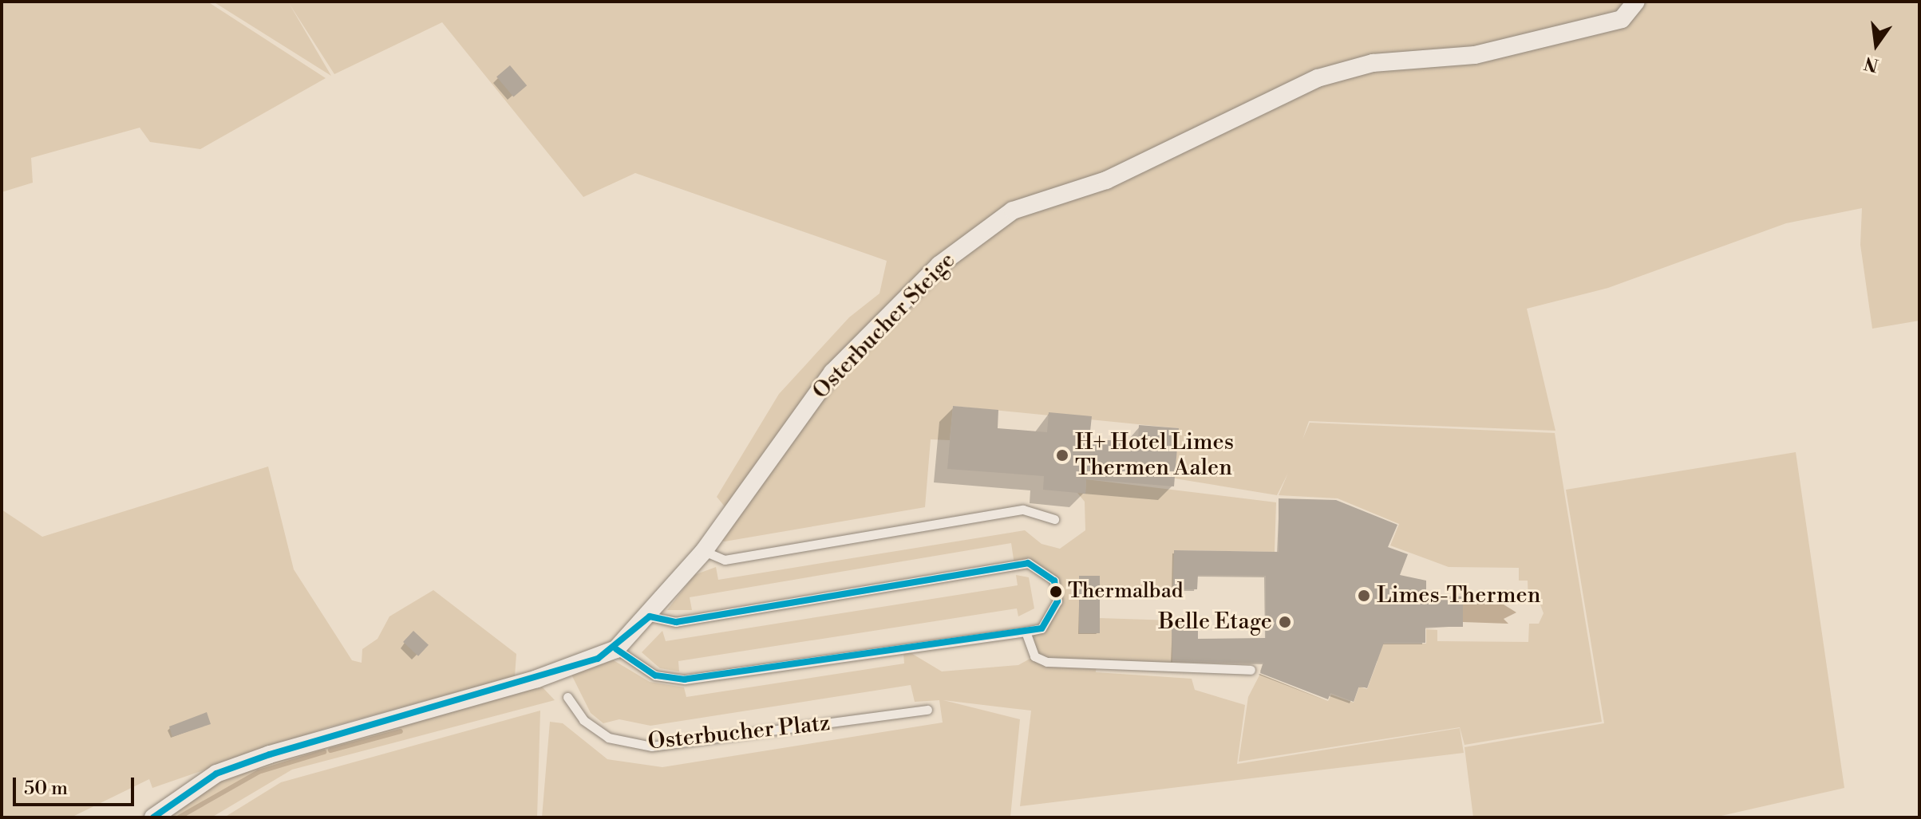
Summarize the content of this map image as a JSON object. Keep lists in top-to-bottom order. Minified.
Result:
{"streets":{"street":["Osterbucher Steige"],"lane":["Osterbucher Platz"]},"places":["H+ Hotel Limes Thermen Aalen","Thermalbad","Limes-Thermen","Belle Etage"],"scale_bar":"50 m","north":"bottom"}
